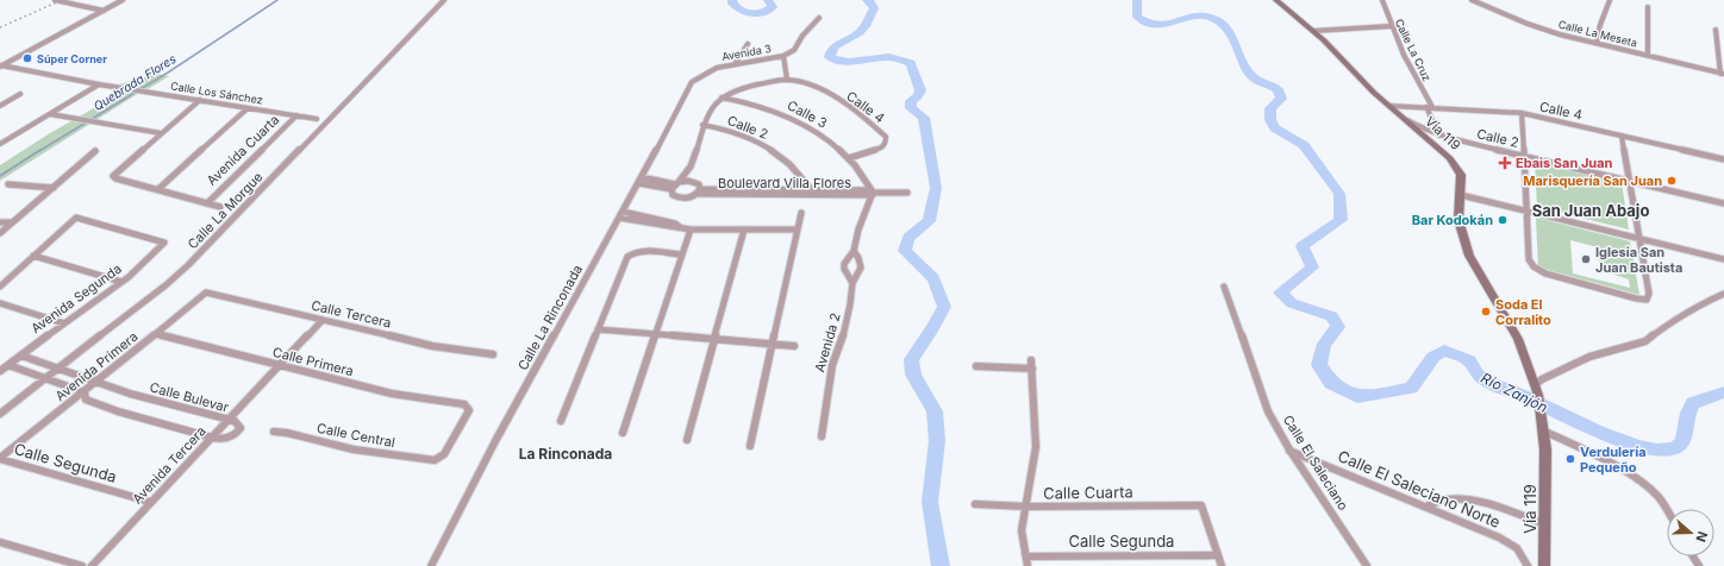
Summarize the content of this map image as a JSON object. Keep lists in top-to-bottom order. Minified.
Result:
{"streets":{"main road":["Vía 119"],"street":["Calle La Meseta","Calle La Cruz","Avenida 3","Calle Los Sánchez","Calle 4","Calle 3","Calle 2","Avenida Cuarta","Boulevard Villa Flores","Calle La Morgue","Avenida Segunda","Calle Tercera","Calle La Rinconada","Avenida 2","Calle Primera","Avenida Primera","Calle Bulevar","Calle Central","Calle Segunda","Calle El Saleciano","Avenida Tercera","Calle El Saleciano Norte","Calle Cuarta"]},"crossings":[["Calle La Cruz","Calle 4"],["Calle La Cruz","Calle 2"],["Avenida 3","Calle La Rinconada"],["Calle Los Sánchez","Avenida Cuarta"],["Calle 4","Calle 3"],["Calle 4","Vía 119"],["Calle 3","Boulevard Villa Flores"],["Calle 3","Avenida 2"],["Calle 2","Vía 119"],["Calle 2","Boulevard Villa Flores"],["Boulevard Villa Flores","Avenida 2"],["Calle La Morgue","Calle Bulevar"],["Avenida Segunda","Calle Bulevar"],["Calle Tercera","Avenida Primera"],["Calle Tercera","Avenida Tercera"],["Calle Primera","Avenida Primera"],["Calle Primera","Calle Central"],["Calle Primera","Avenida Tercera"],["Avenida Primera","Calle Bulevar"],["Avenida Primera","Calle Segunda"],["Calle Bulevar","Avenida Tercera"],["Calle Segunda","Avenida Tercera"],["Calle Segunda","Calle Cuarta"],["Calle El Saleciano","Calle El Saleciano Norte"]],"districts":["San Juan Abajo","La Rinconada"],"water":["Quebrada Flores","Río Zanjón"],"places":{"other":["Súper Corner","Marisquería San Juan","Bar Kodokán","Iglesia San Juan Bautista","Soda El Corralito","Verdulería Pequeño"],"health":["Ebais San Juan"]},"north":"right"}
